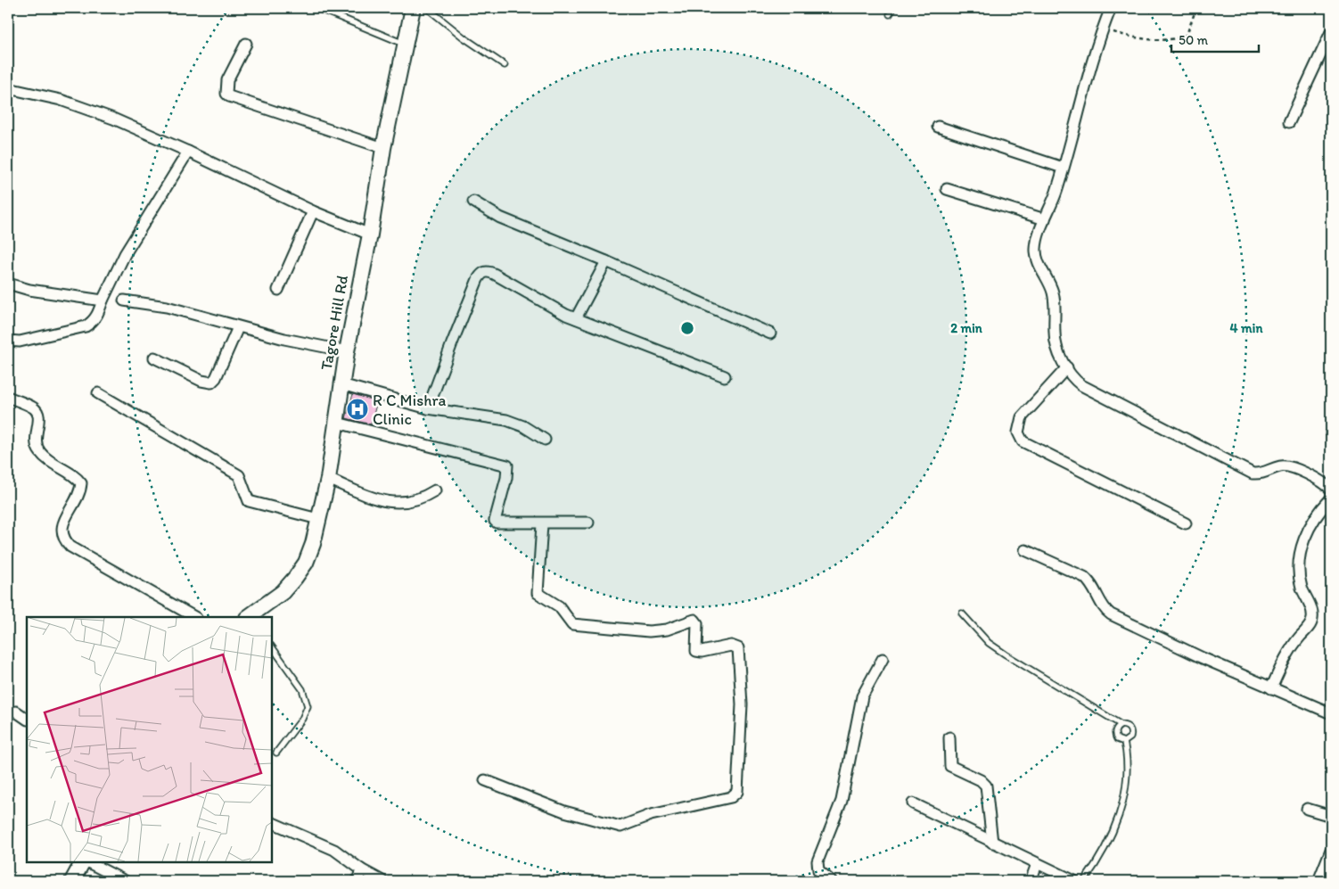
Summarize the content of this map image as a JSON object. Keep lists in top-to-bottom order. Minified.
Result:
{"streets":{"main road":["Tagore Hill Rd"]},"places":{"hospital":["R C Mishra Clinic"]},"scale_bar":"50 m","rings":["2 min","4 min"]}
